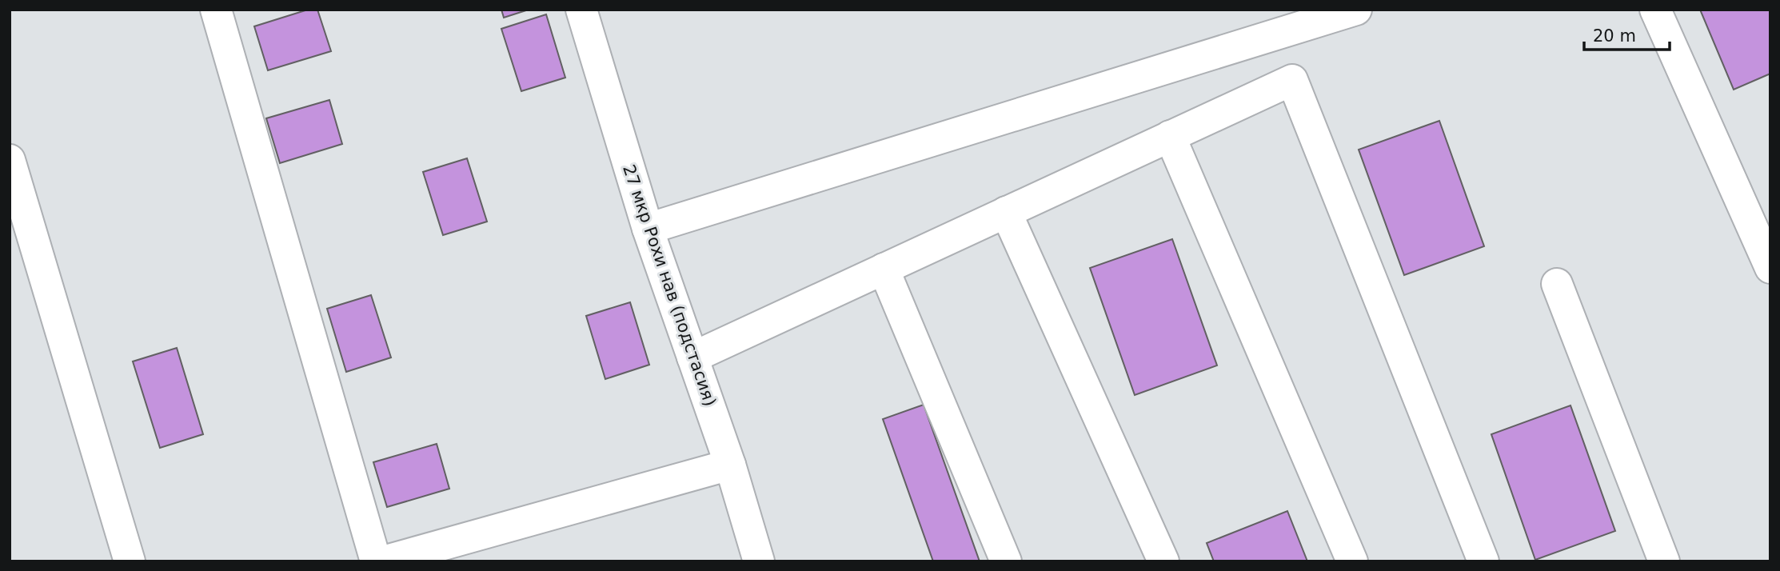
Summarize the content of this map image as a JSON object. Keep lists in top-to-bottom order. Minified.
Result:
{"streets":{"street":["27 мкр Рохи нав (подстасия)"]},"scale_bar":"20 m"}
